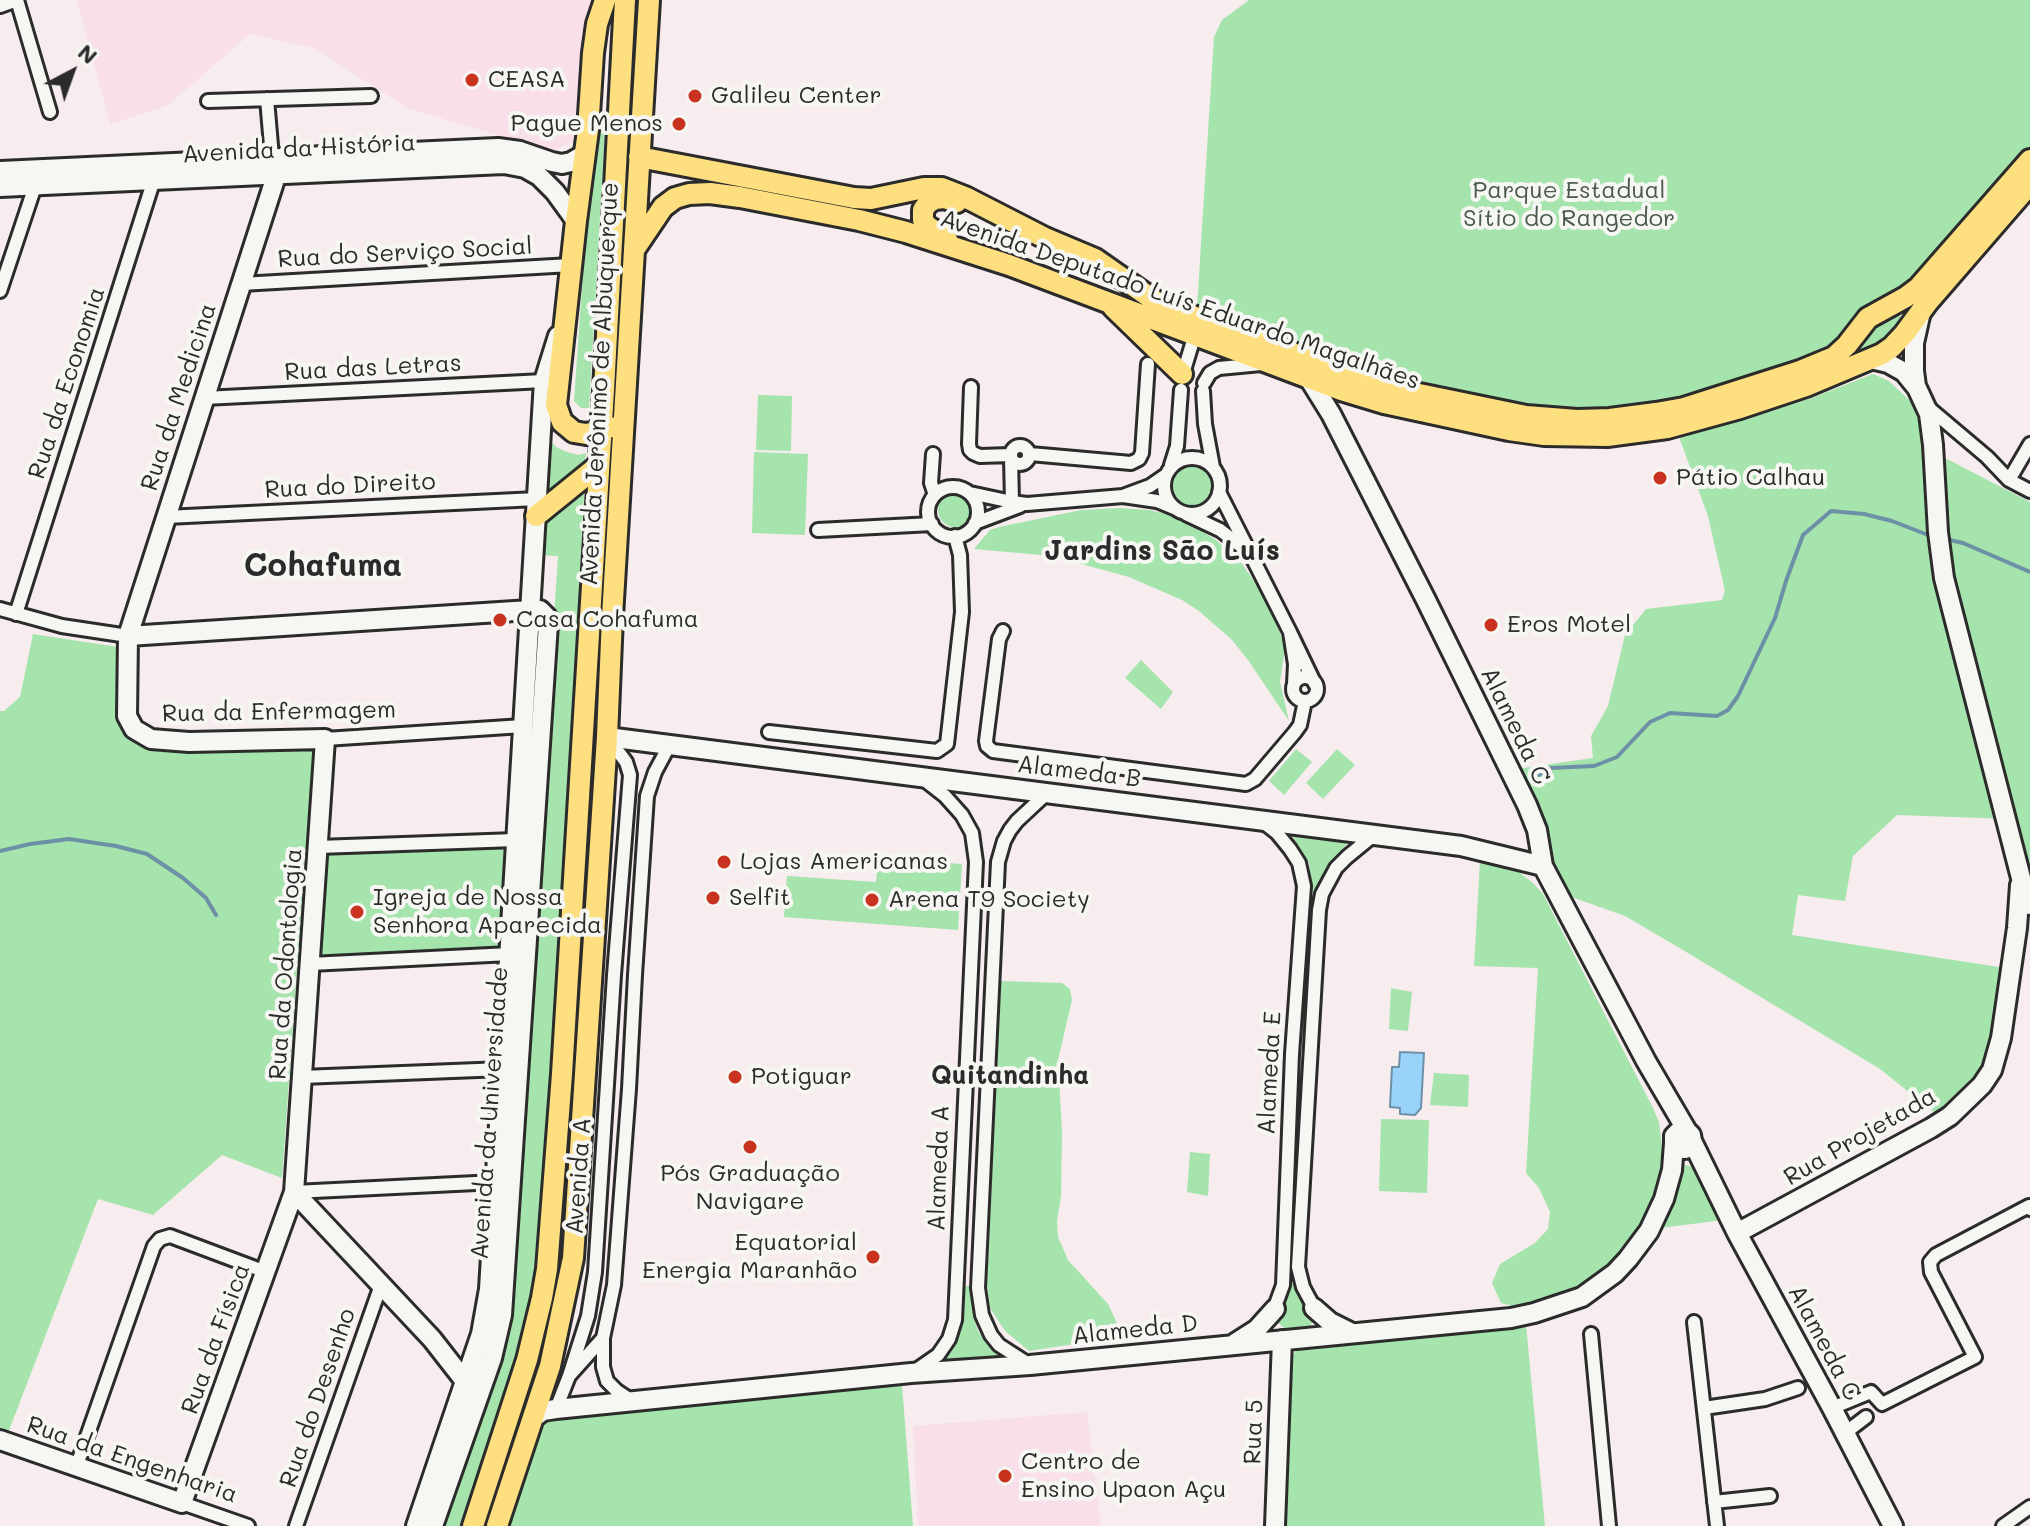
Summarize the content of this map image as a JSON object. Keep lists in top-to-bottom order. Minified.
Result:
{"streets":{"main road":["Avenida Deputado Luís Eduardo Magalhães","Avenida Jerônimo de Albuquerque","Avenida da Universidade"],"street":["Avenida da História","Rua do Serviço Social","Rua das Letras","Rua da Economia","Rua da Medicina","Rua do Direito","Rua da Enfermagem","Alameda C","Alameda B","Rua da Odontologia","Alameda E","Rua Projetada","Alameda A","Avenida A","Alameda D","Rua da Física","Rua do Desenho","Rua 5","Rua da Engenharia"]},"crossings":[["Avenida da História","Rua da Economia"],["Avenida da História","Rua da Medicina"],["Rua do Serviço Social","Rua da Medicina"],["Rua do Serviço Social","Avenida da Universidade"],["Avenida Deputado Luís Eduardo Magalhães","Avenida Jerônimo de Albuquerque"],["Avenida Deputado Luís Eduardo Magalhães","Alameda C"],["Rua das Letras","Rua da Medicina"],["Rua das Letras","Avenida da Universidade"],["Avenida Jerônimo de Albuquerque","Alameda B"],["Avenida Jerônimo de Albuquerque","Avenida da Universidade"],["Avenida Jerônimo de Albuquerque","Avenida A"],["Avenida Jerônimo de Albuquerque","Alameda D"],["Rua da Medicina","Rua do Direito"],["Rua da Medicina","Rua da Enfermagem"],["Rua do Direito","Avenida da Universidade"],["Rua da Enfermagem","Rua da Odontologia"],["Rua da Enfermagem","Avenida da Universidade"],["Alameda C","Alameda B"],["Alameda C","Rua Projetada"],["Alameda C","Alameda D"],["Alameda B","Alameda E"],["Alameda B","Alameda A"],["Alameda B","Avenida A"],["Rua da Odontologia","Rua da Física"],["Alameda E","Alameda D"],["Alameda E","Rua 5"],["Alameda A","Alameda D"],["Avenida A","Alameda D"],["Alameda D","Rua 5"],["Rua da Física","Rua da Engenharia"]],"districts":["Jardins São Luís","Cohafuma","Quitandinha"],"parks":["Parque Estadual Sítio do Rangedor"],"places":["CEASA","Galileu Center","Pague Menos","Pátio Calhau","Casa Cohafuma","Eros Motel","Lojas Americanas","Selfit","Arena T9 Society","Igreja de Nossa Senhora Aparecida","Potiguar","Pós Graduação Navigare","Equatorial Energia Maranhão","Centro de Ensino Upaon Açu"],"north":"top right"}
